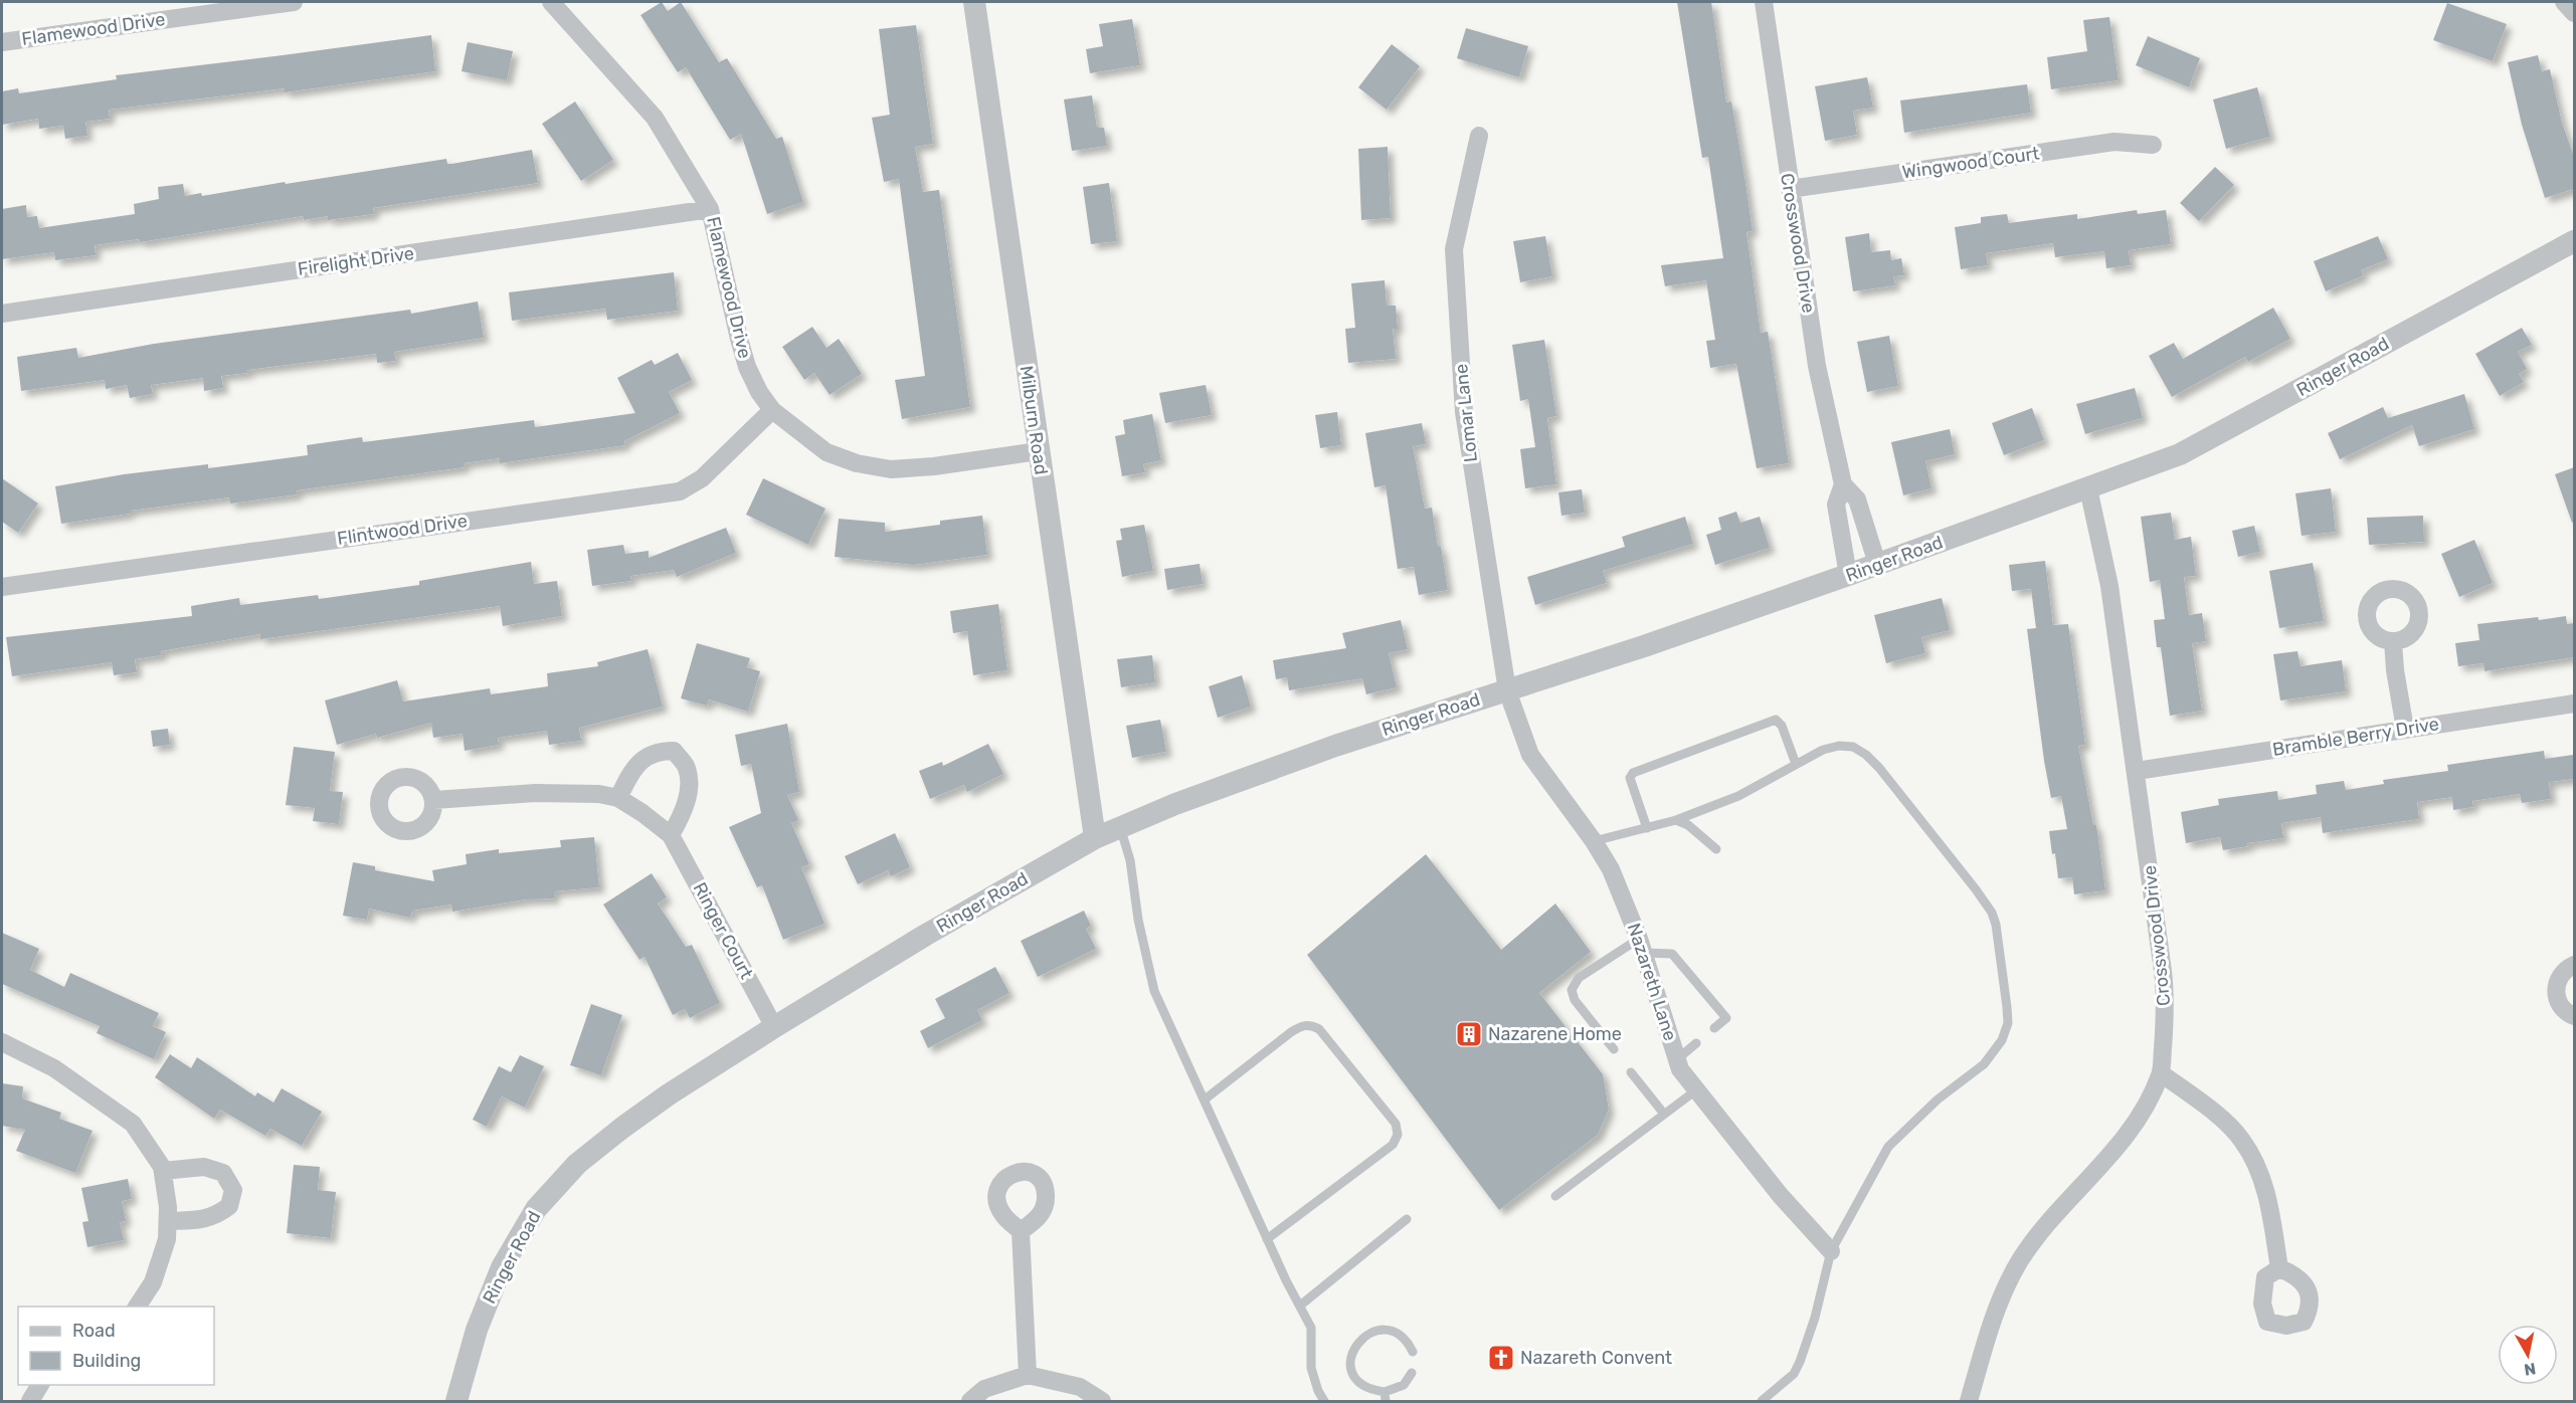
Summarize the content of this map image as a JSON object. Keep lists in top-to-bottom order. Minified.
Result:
{"streets":{"street":["Flamewood Drive","Wingwood Court","Crosswood Drive","Firelight Drive","Ringer Road","Lomar Lane","Milburn Road","Flintwood Drive","Bramble Berry Drive","Ringer Court","Nazareth Lane"]},"crossings":[["Flamewood Drive","Firelight Drive"],["Flamewood Drive","Milburn Road"],["Flamewood Drive","Flintwood Drive"],["Wingwood Court","Crosswood Drive"],["Crosswood Drive","Ringer Road"],["Crosswood Drive","Bramble Berry Drive"],["Ringer Road","Lomar Lane"],["Ringer Road","Milburn Road"],["Ringer Road","Ringer Court"],["Ringer Road","Nazareth Lane"],["Lomar Lane","Nazareth Lane"]],"places":{"building":["Nazarene Home"],"church":["Nazareth Convent"]},"legend":["Road","Building"],"north":"bottom"}
